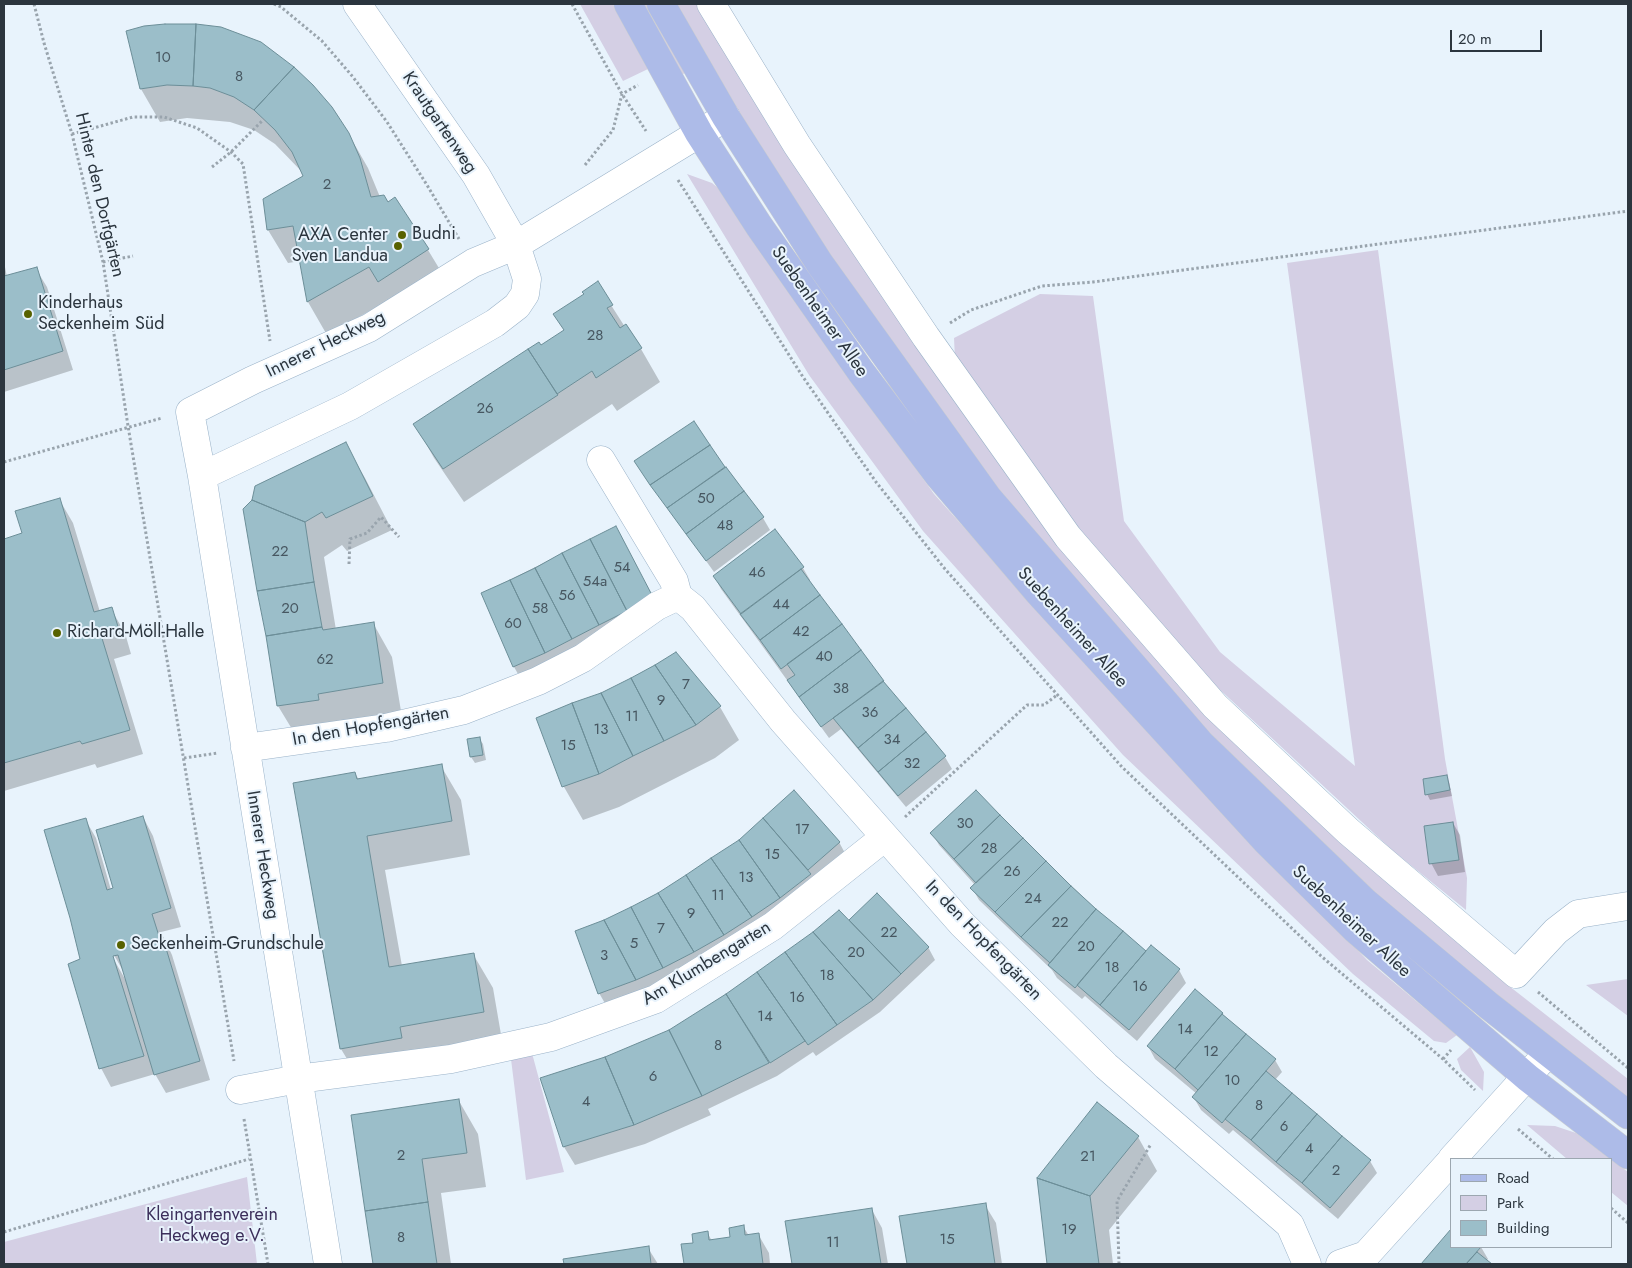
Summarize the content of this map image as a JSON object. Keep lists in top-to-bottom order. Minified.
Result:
{"streets":{"main road":["Suebenheimer Allee"],"street":["Krautgartenweg","Innerer Heckweg","In den Hopfengärten","Am Klumbengarten"],"path":["Hinter den Dorfgärten"]},"crossings":[["Krautgartenweg","Innerer Heckweg"],["Hinter den Dorfgärten","Am Klumbengarten"],["Suebenheimer Allee","Innerer Heckweg"],["Innerer Heckweg","In den Hopfengärten"],["Innerer Heckweg","Am Klumbengarten"],["In den Hopfengärten","Am Klumbengarten"]],"parks":["Kleingartenverein Heckweg e.V."],"places":["Budni","AXA Center Sven Landua","Kinderhaus Seckenheim Süd","Richard-Möll-Halle","Seckenheim-Grundschule"],"house_numbers":["10","8","2","28","26","50","48","22","54","46","54a","56","44","20","58","60","42","40","62","7","38","9","36","11","13","34","15","32","30","17","28","15","26","13","11","24","9","22","7","22","5","20","20","3","18","18","16","16","14","14","8","12","6","10","4","8","6","4","2","21","2","19","8","15","11"],"legend":["Road","Park","Building"],"scale_bar":"20 m"}
